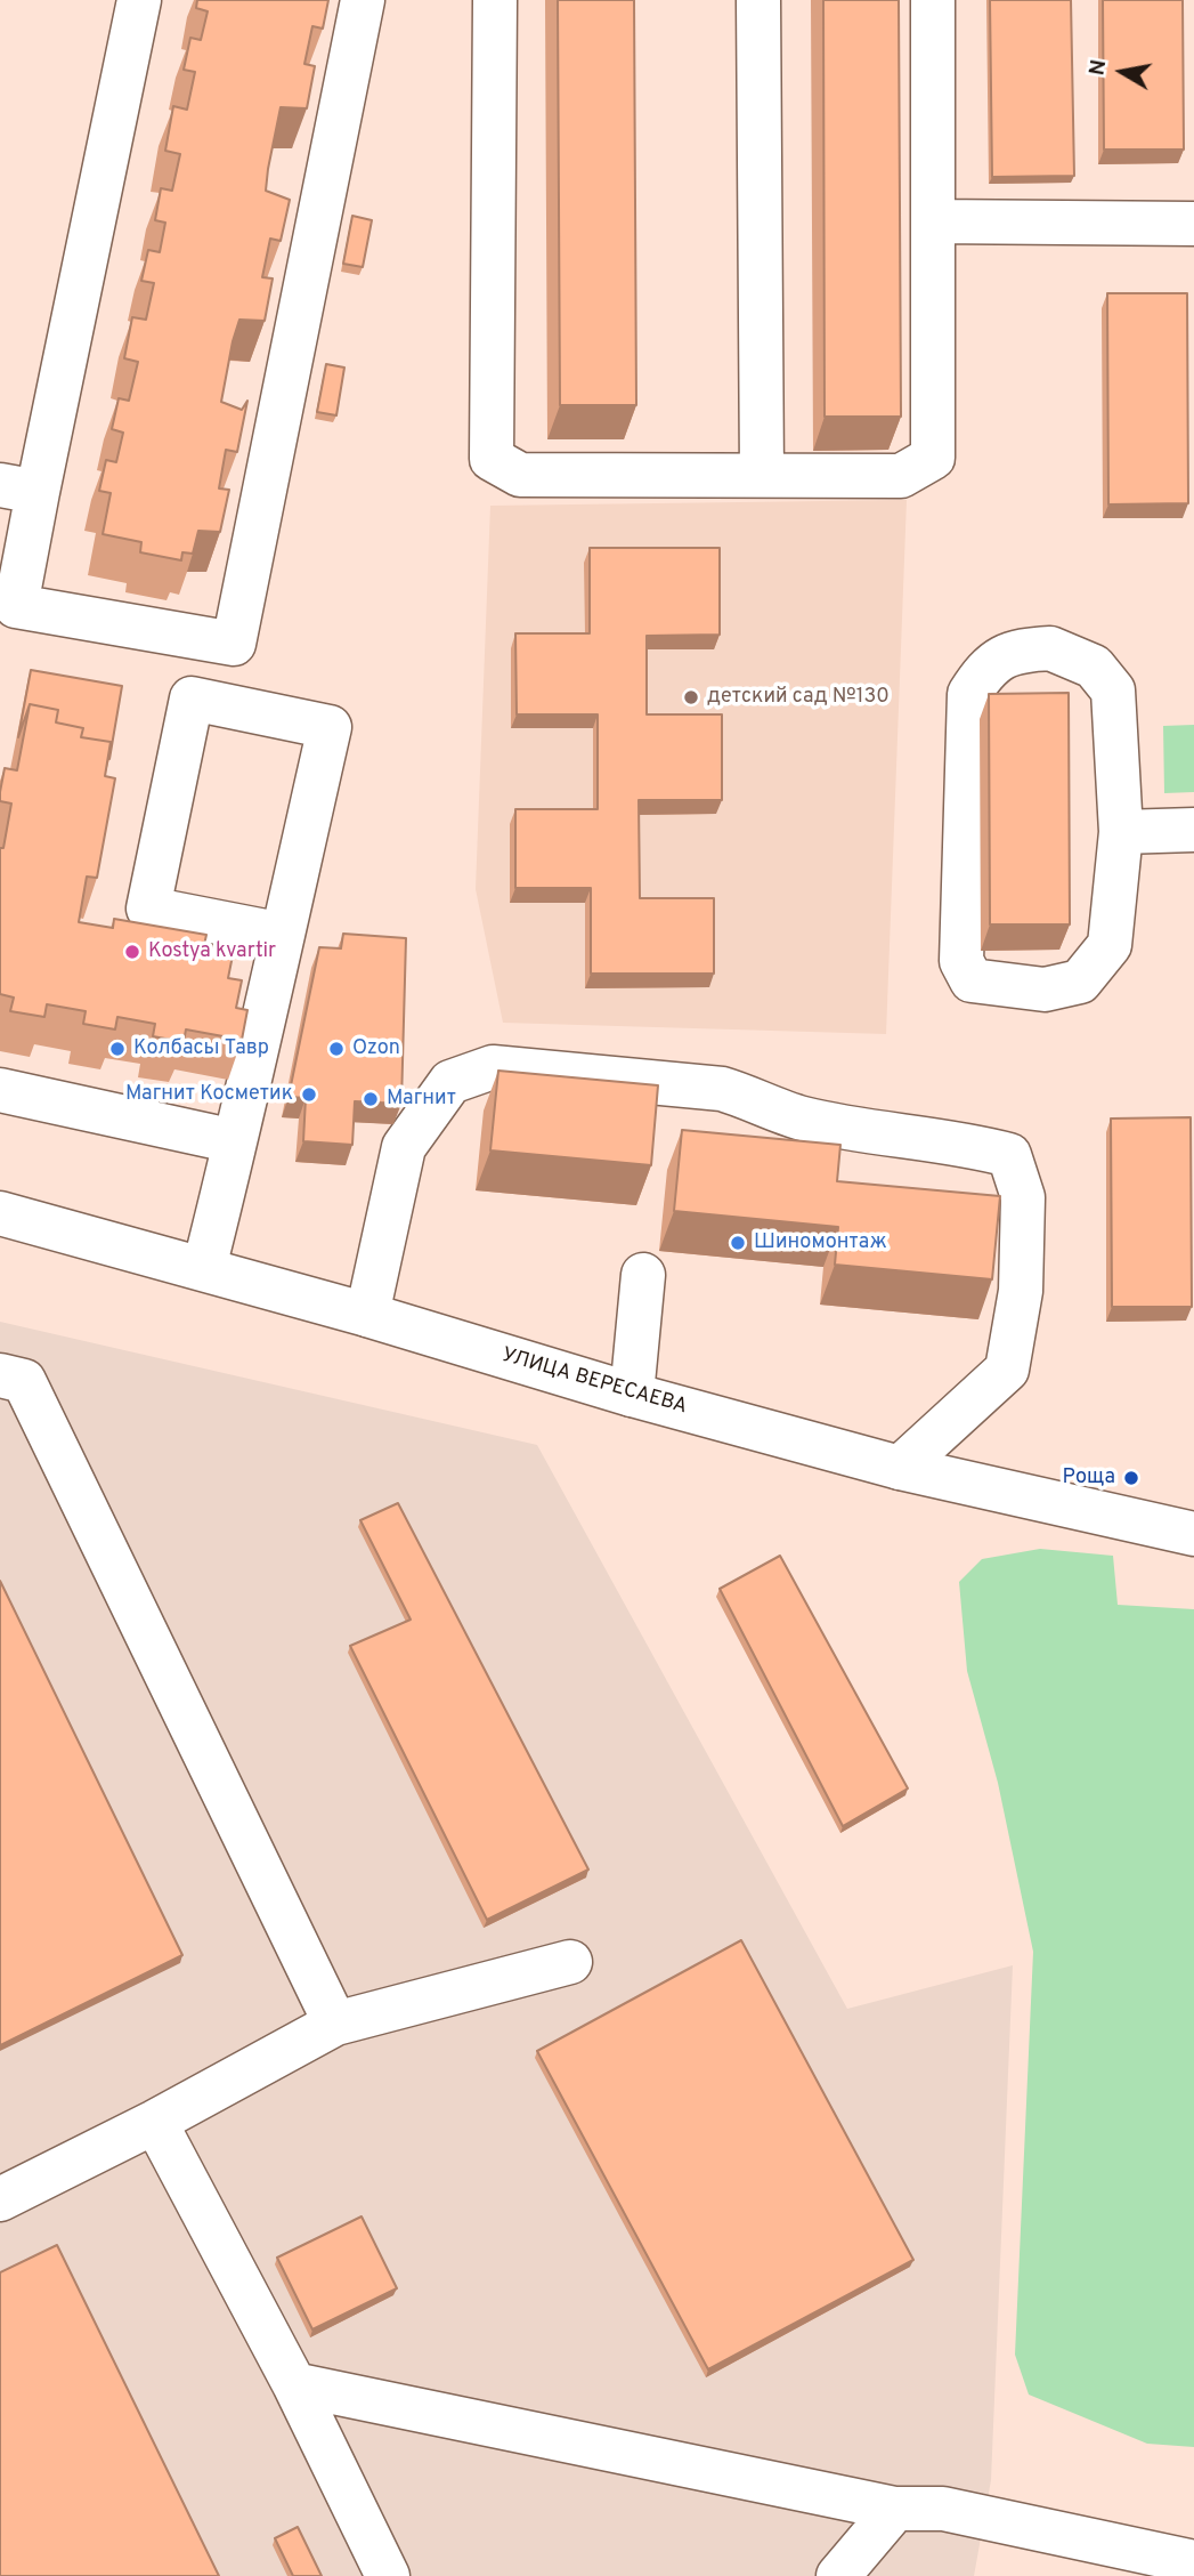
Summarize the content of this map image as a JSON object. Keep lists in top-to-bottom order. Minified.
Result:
{"streets":{"main road":["УЛИЦА ВЕРЕСАЕВА"]},"places":["детский сад №130","Kostya kvartir","Колбасы Тавр","Ozon","Магнит Косметик","Магнит","Шиномонтаж","Роща"],"north":"left"}
